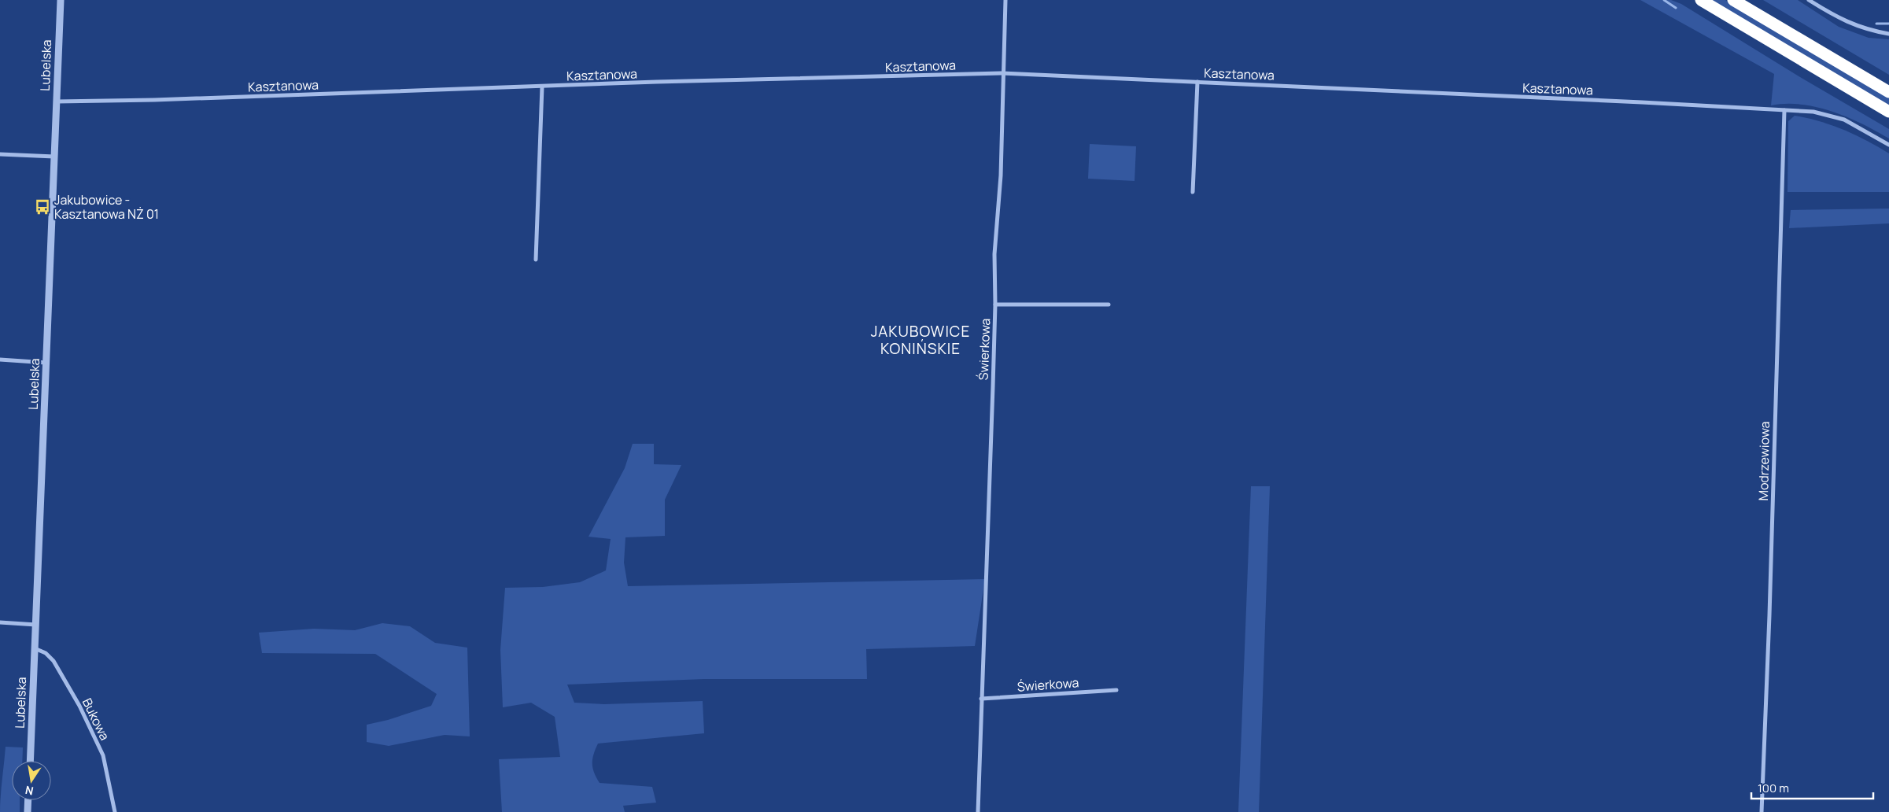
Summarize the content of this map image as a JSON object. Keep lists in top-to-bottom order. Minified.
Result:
{"streets":{"street":["Lubelska","Kasztanowa","Świerkowa","Modrzewiowa","Bukowa"]},"crossings":[["Lubelska","Kasztanowa"],["Lubelska","Bukowa"],["Kasztanowa","Świerkowa"],["Kasztanowa","Modrzewiowa"]],"districts":["JAKUBOWICE KONIŃSKIE"],"places":{"bus stop":["Jakubowice - Kasztanowa NŻ 01"]},"scale_bar":"100 m","north":"bottom"}
